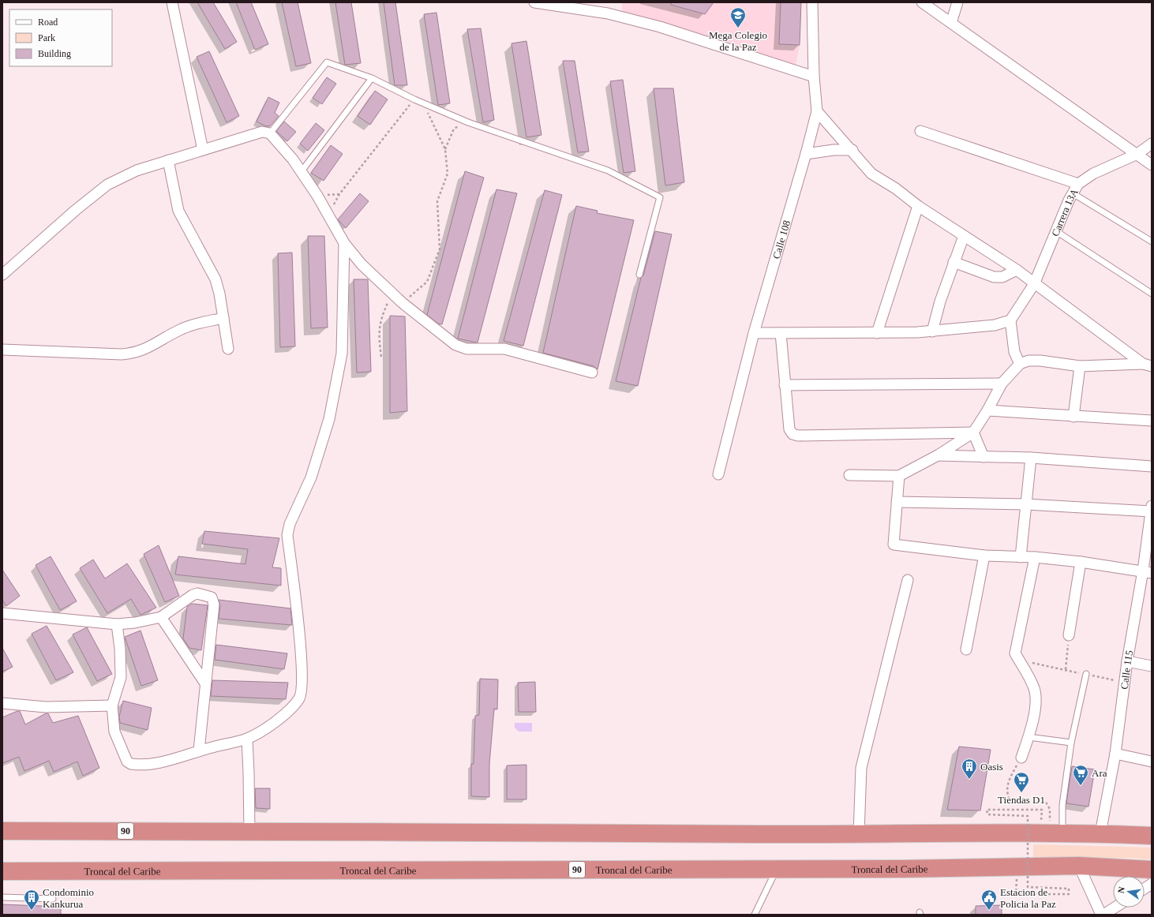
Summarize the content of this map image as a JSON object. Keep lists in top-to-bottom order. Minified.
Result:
{"streets":{"highway":["90","Troncal del Caribe"],"street":["Carrera 13A","Calle 108","Calle 115"]},"crossings":[["Calle 115","90"]],"places":{"school or university":["Mega Colegio de la Paz"],"building":["Oasis","Condominio Kankurua"],"supermarket":["Ara","Tiendas D1"],"public building":["Estacion de Policia la Paz"]},"legend":["Road","Park","Building"],"north":"left"}
